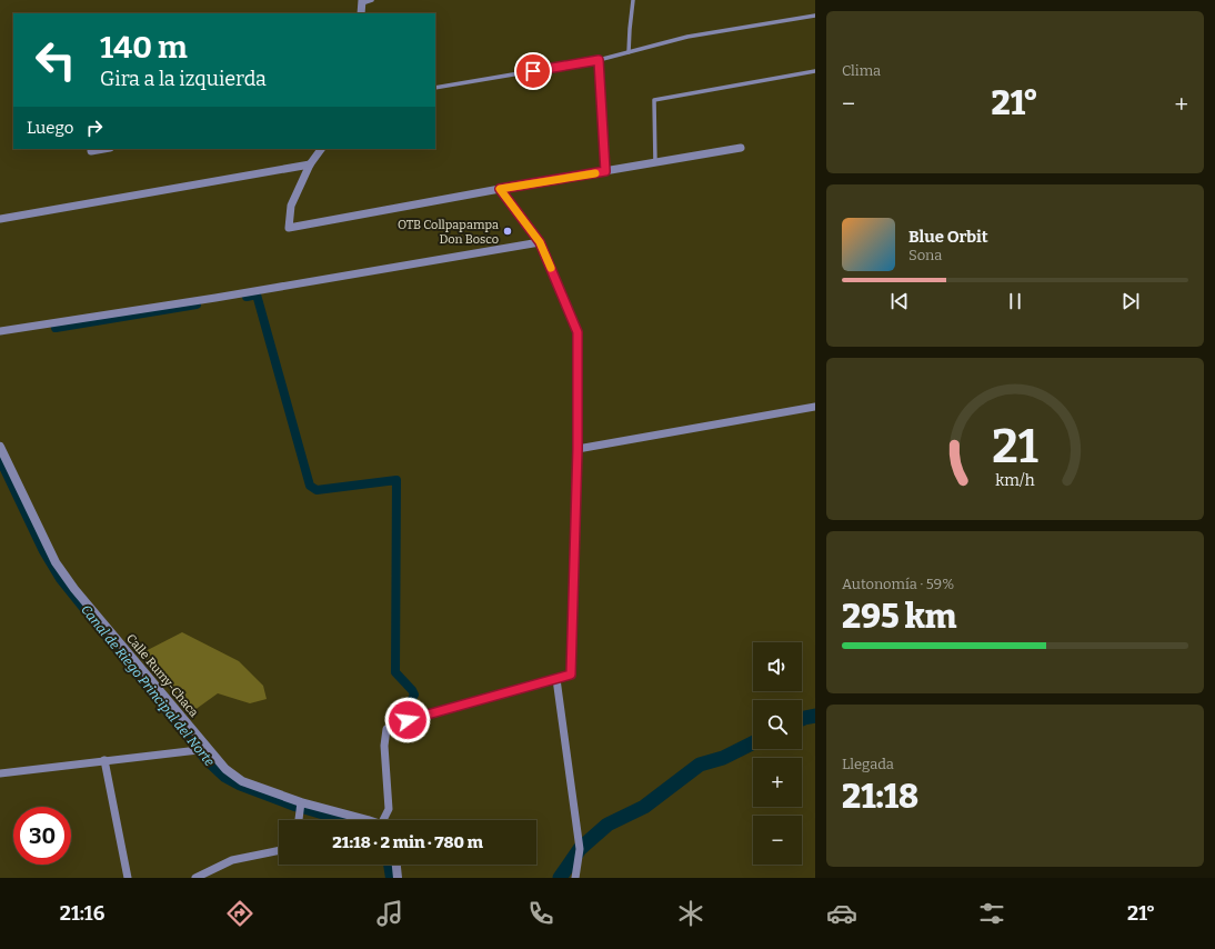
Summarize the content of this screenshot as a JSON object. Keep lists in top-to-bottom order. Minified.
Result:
{"streets":{"street":["Calle Rumy-Chaca"]},"water":["Canal de Riego Principal del Norte"],"places":["OTB Collpapampa Don Bosco"],"page":{"tile":["Clima",["Autonomía · 59%","295 km"],["Llegada","21:18"]],"turn":["140 m","Gira a la izquierda"],"heat":["−","21°","+"],"then":"Luego","song":["Blue Orbit","Sona"],"map_buttons":["+","−"],"limit":"30","trip":"21:18 · 2 min · 780 m","tabs":["21:16","21°"],"gauge":["21","km/h"]}}
